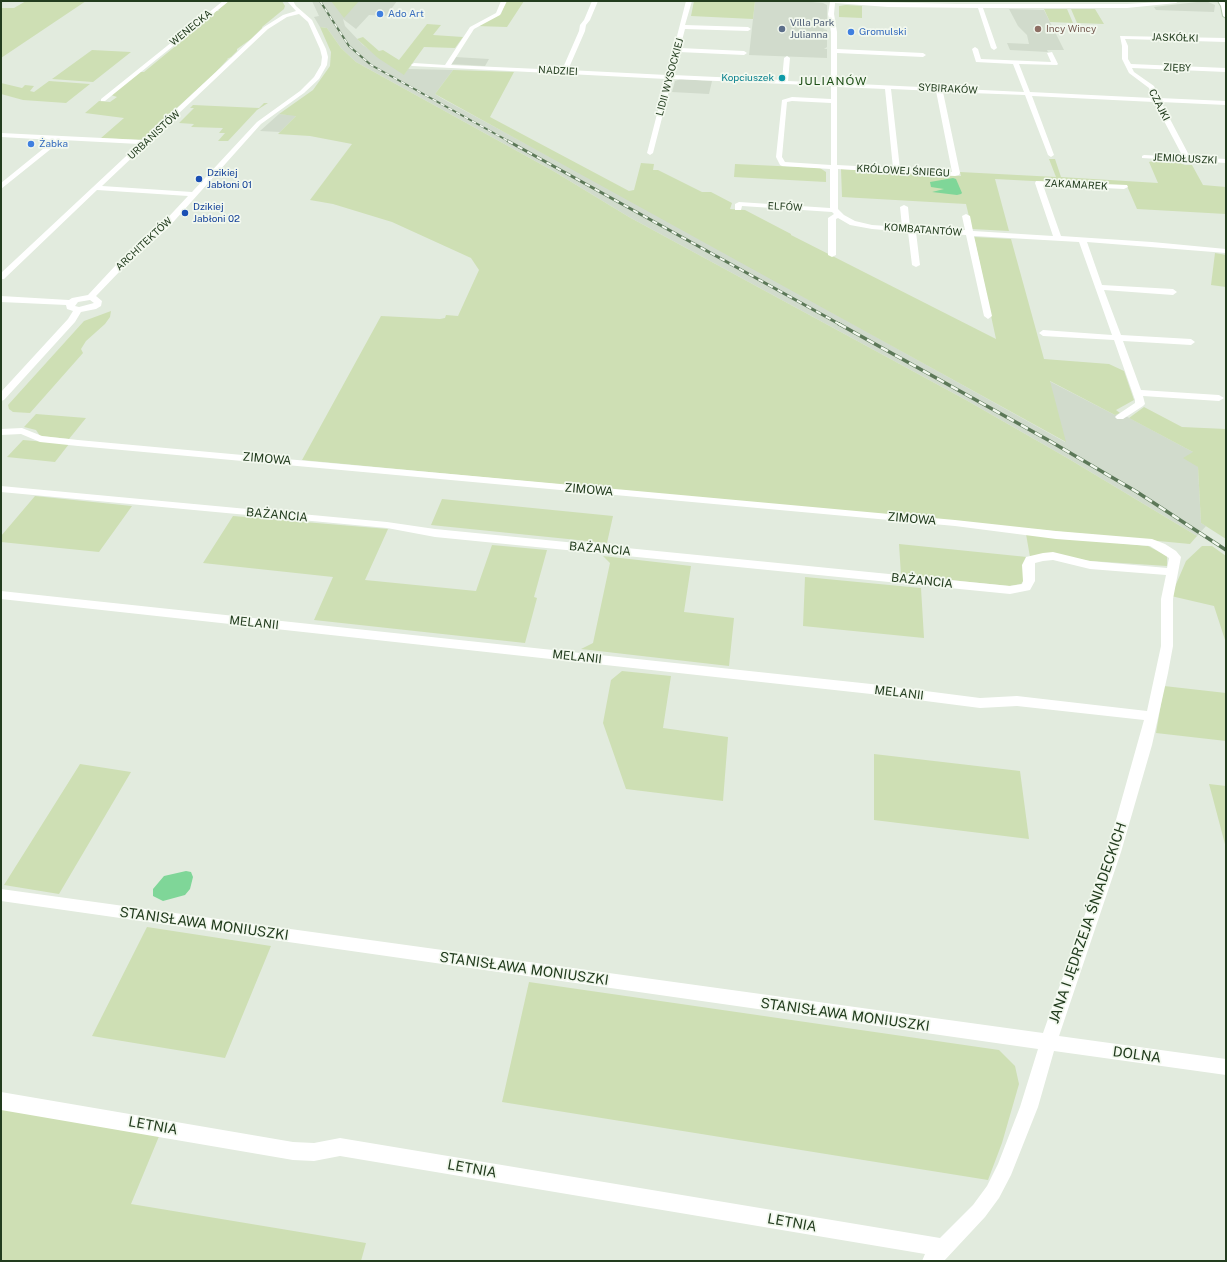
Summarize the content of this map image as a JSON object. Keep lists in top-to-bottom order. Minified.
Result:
{"streets":{"street":["WENECKA","JASKÓŁKI","ZIĘBY","NADZIEI","LIDII WYSOCKIEJ","SYBIRAKÓW","CZAJKI","URBANISTÓW","JEMIOŁUSZKI","KRÓLOWEJ ŚNIEGU","ZAKAMAREK","ELFÓW","KOMBATANTÓW","ARCHITEKTÓW","ZIMOWA","BAŻANCIA","MELANII","JANA I JĘDRZEJA ŚNIADECKICH","STANISŁAWA MONIUSZKI","DOLNA","LETNIA"]},"crossings":[["JASKÓŁKI","ZIĘBY"],["JASKÓŁKI","CZAJKI"],["ZIĘBY","CZAJKI"],["NADZIEI","LIDII WYSOCKIEJ"],["NADZIEI","SYBIRAKÓW"],["LIDII WYSOCKIEJ","SYBIRAKÓW"],["SYBIRAKÓW","CZAJKI"],["SYBIRAKÓW","KRÓLOWEJ ŚNIEGU"],["CZAJKI","JEMIOŁUSZKI"],["URBANISTÓW","ARCHITEKTÓW"],["ZAKAMAREK","KOMBATANTÓW"],["ELFÓW","KOMBATANTÓW"],["ZIMOWA","BAŻANCIA"],["ZIMOWA","JANA I JĘDRZEJA ŚNIADECKICH"],["BAŻANCIA","JANA I JĘDRZEJA ŚNIADECKICH"],["MELANII","JANA I JĘDRZEJA ŚNIADECKICH"],["JANA I JĘDRZEJA ŚNIADECKICH","STANISŁAWA MONIUSZKI"],["JANA I JĘDRZEJA ŚNIADECKICH","DOLNA"],["JANA I JĘDRZEJA ŚNIADECKICH","LETNIA"],["STANISŁAWA MONIUSZKI","DOLNA"]],"districts":["JULIANÓW"],"places":["Ado Art","Villa Park Julianna","Incy Wincy","Gromulski","Kopciuszek","Żabka","Dzikiej Jabłoni 01","Dzikiej Jabłoni 02"]}
